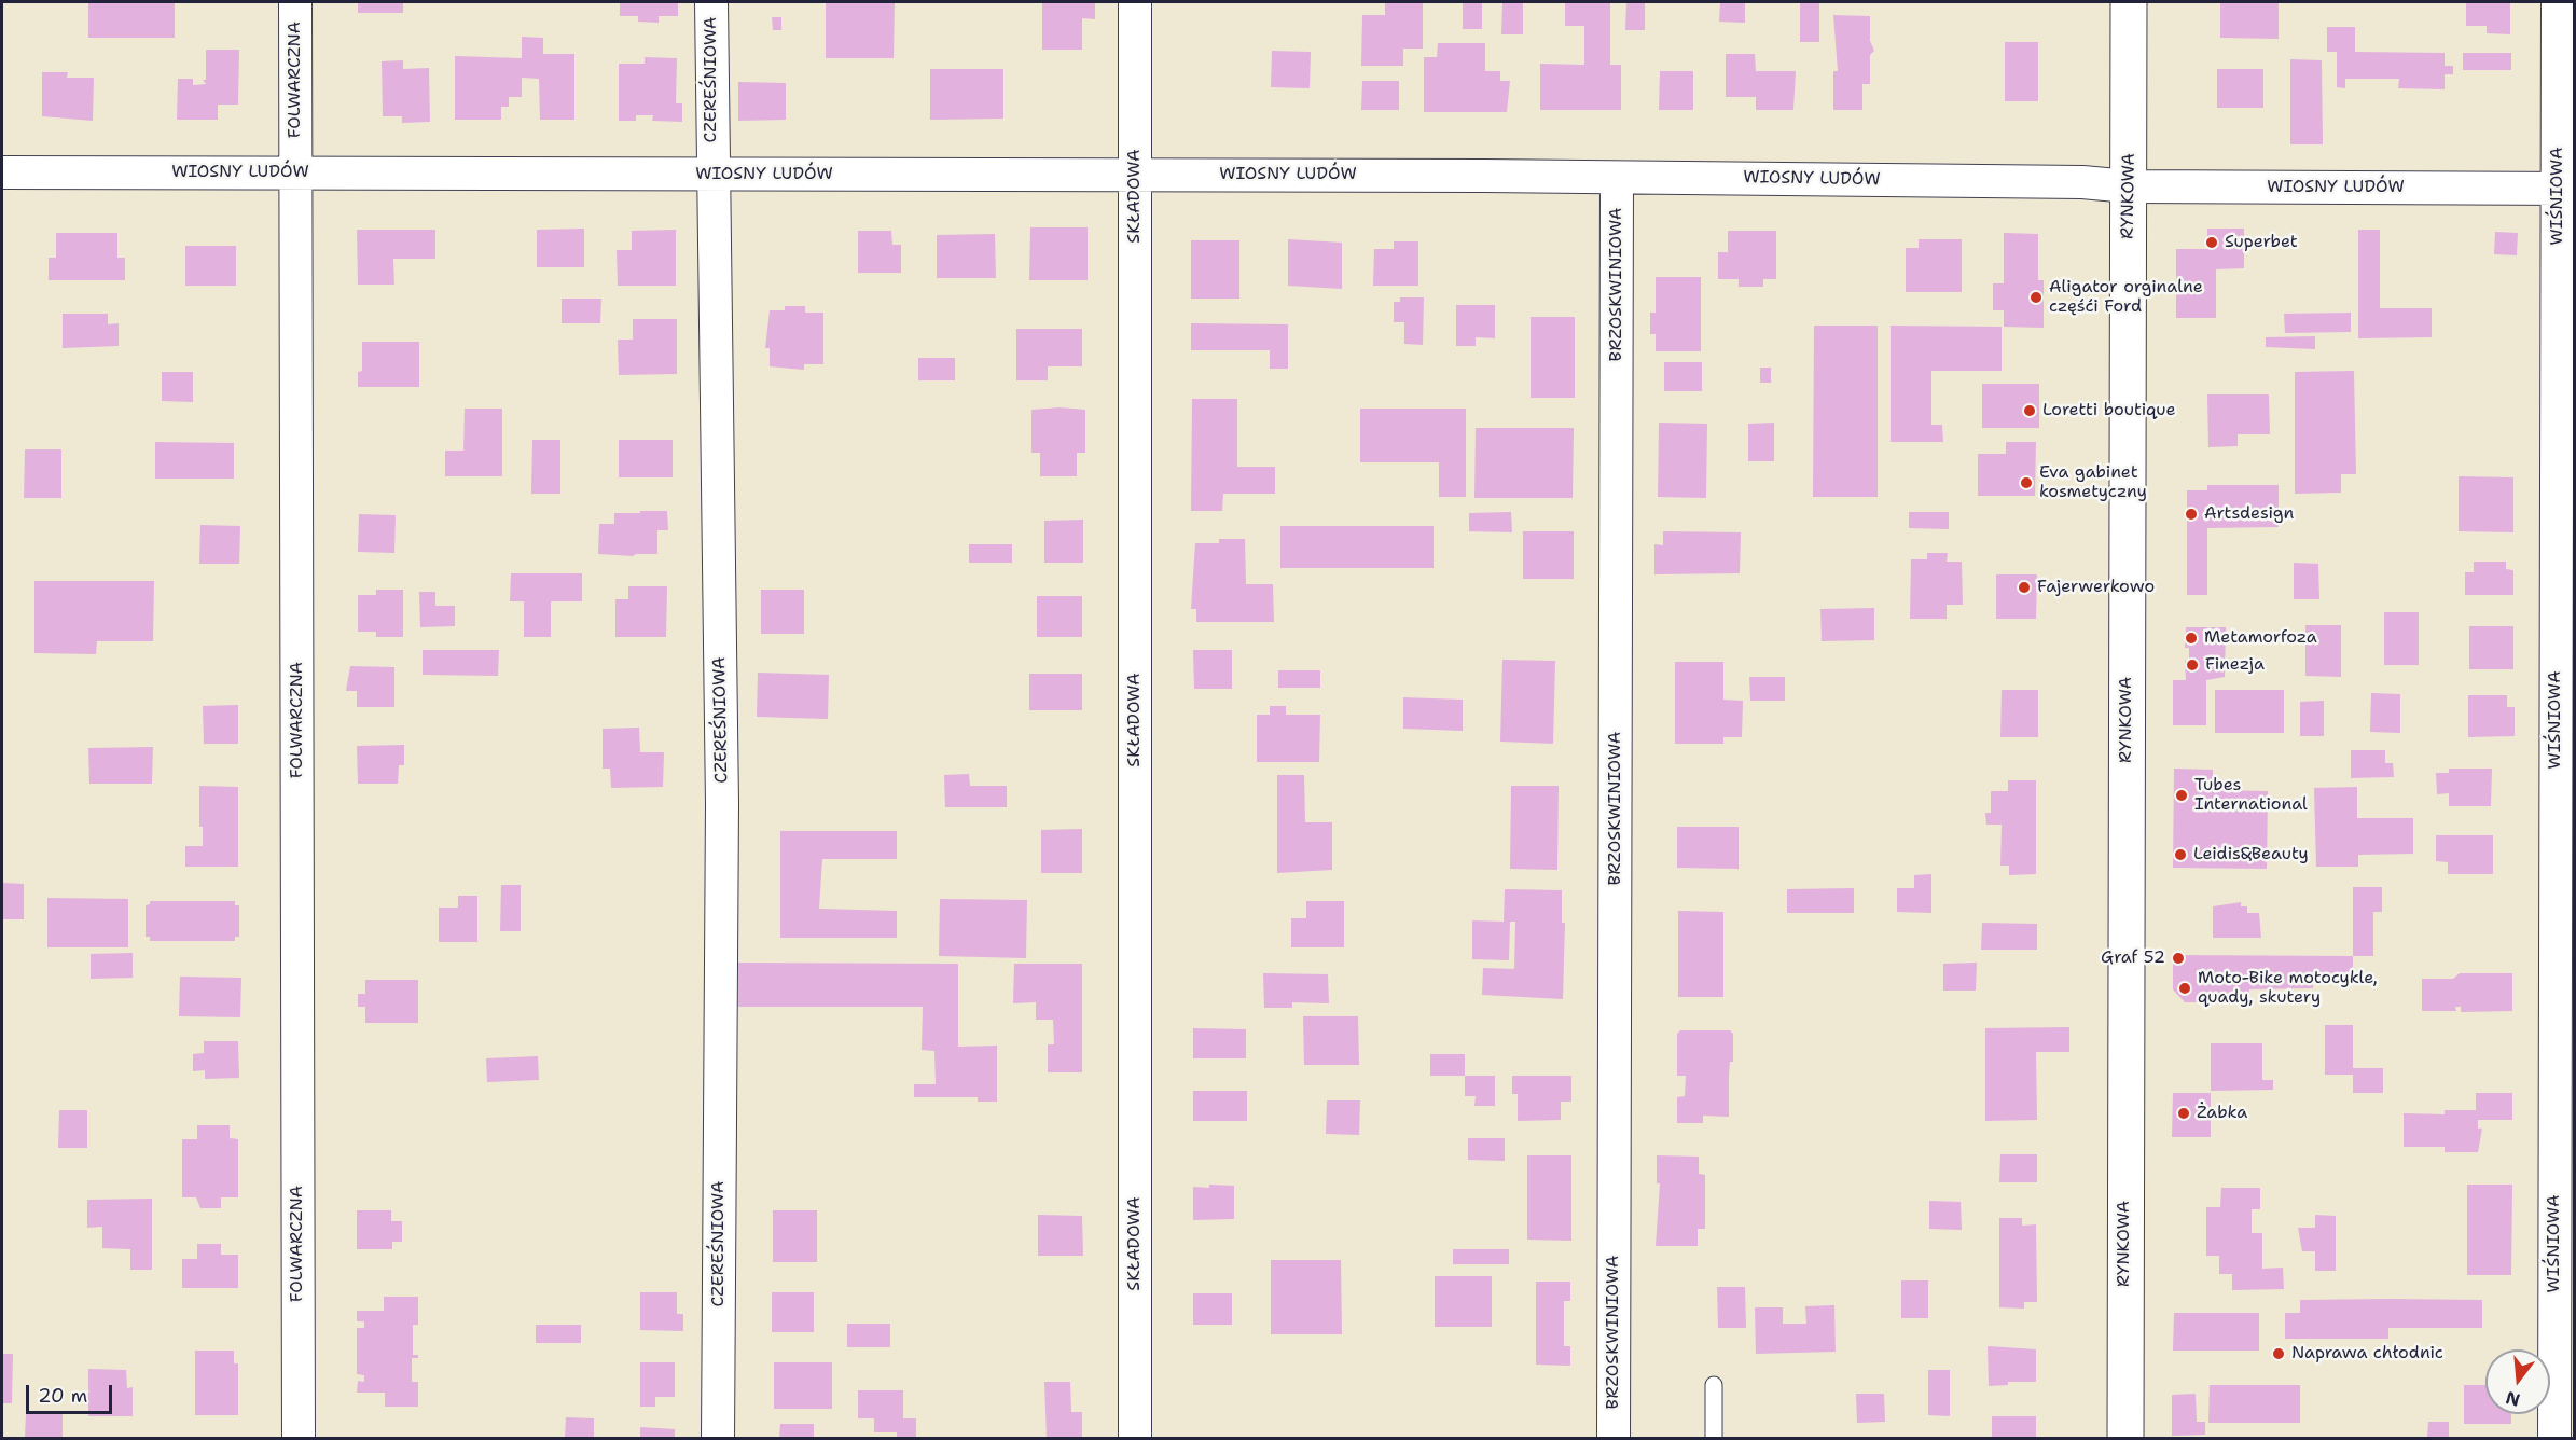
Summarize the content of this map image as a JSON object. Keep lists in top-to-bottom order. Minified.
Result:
{"streets":{"street":["FOLWARCZNA","CZEREŚNIOWA","WIOSNY LUDÓW","SKŁADOWA","RYNKOWA","WIŚNIOWA","BRZOSKWINIOWA"]},"crossings":[["FOLWARCZNA","WIOSNY LUDÓW"],["CZEREŚNIOWA","WIOSNY LUDÓW"],["WIOSNY LUDÓW","SKŁADOWA"],["WIOSNY LUDÓW","RYNKOWA"],["WIOSNY LUDÓW","WIŚNIOWA"],["WIOSNY LUDÓW","BRZOSKWINIOWA"]],"places":["Superbet","Aligator orginalne częśći Ford","Loretti boutique","Eva gabinet kosmetyczny","Artsdesign","Fajerwerkowo","Metamorfoza","Finezja","Tubes International","Leidis&Beauty","Graf 52","Moto-Bike motocykle, quady, skutery","Żabka","Naprawa chłodnic"],"scale_bar":"20 m","north":"bottom"}
